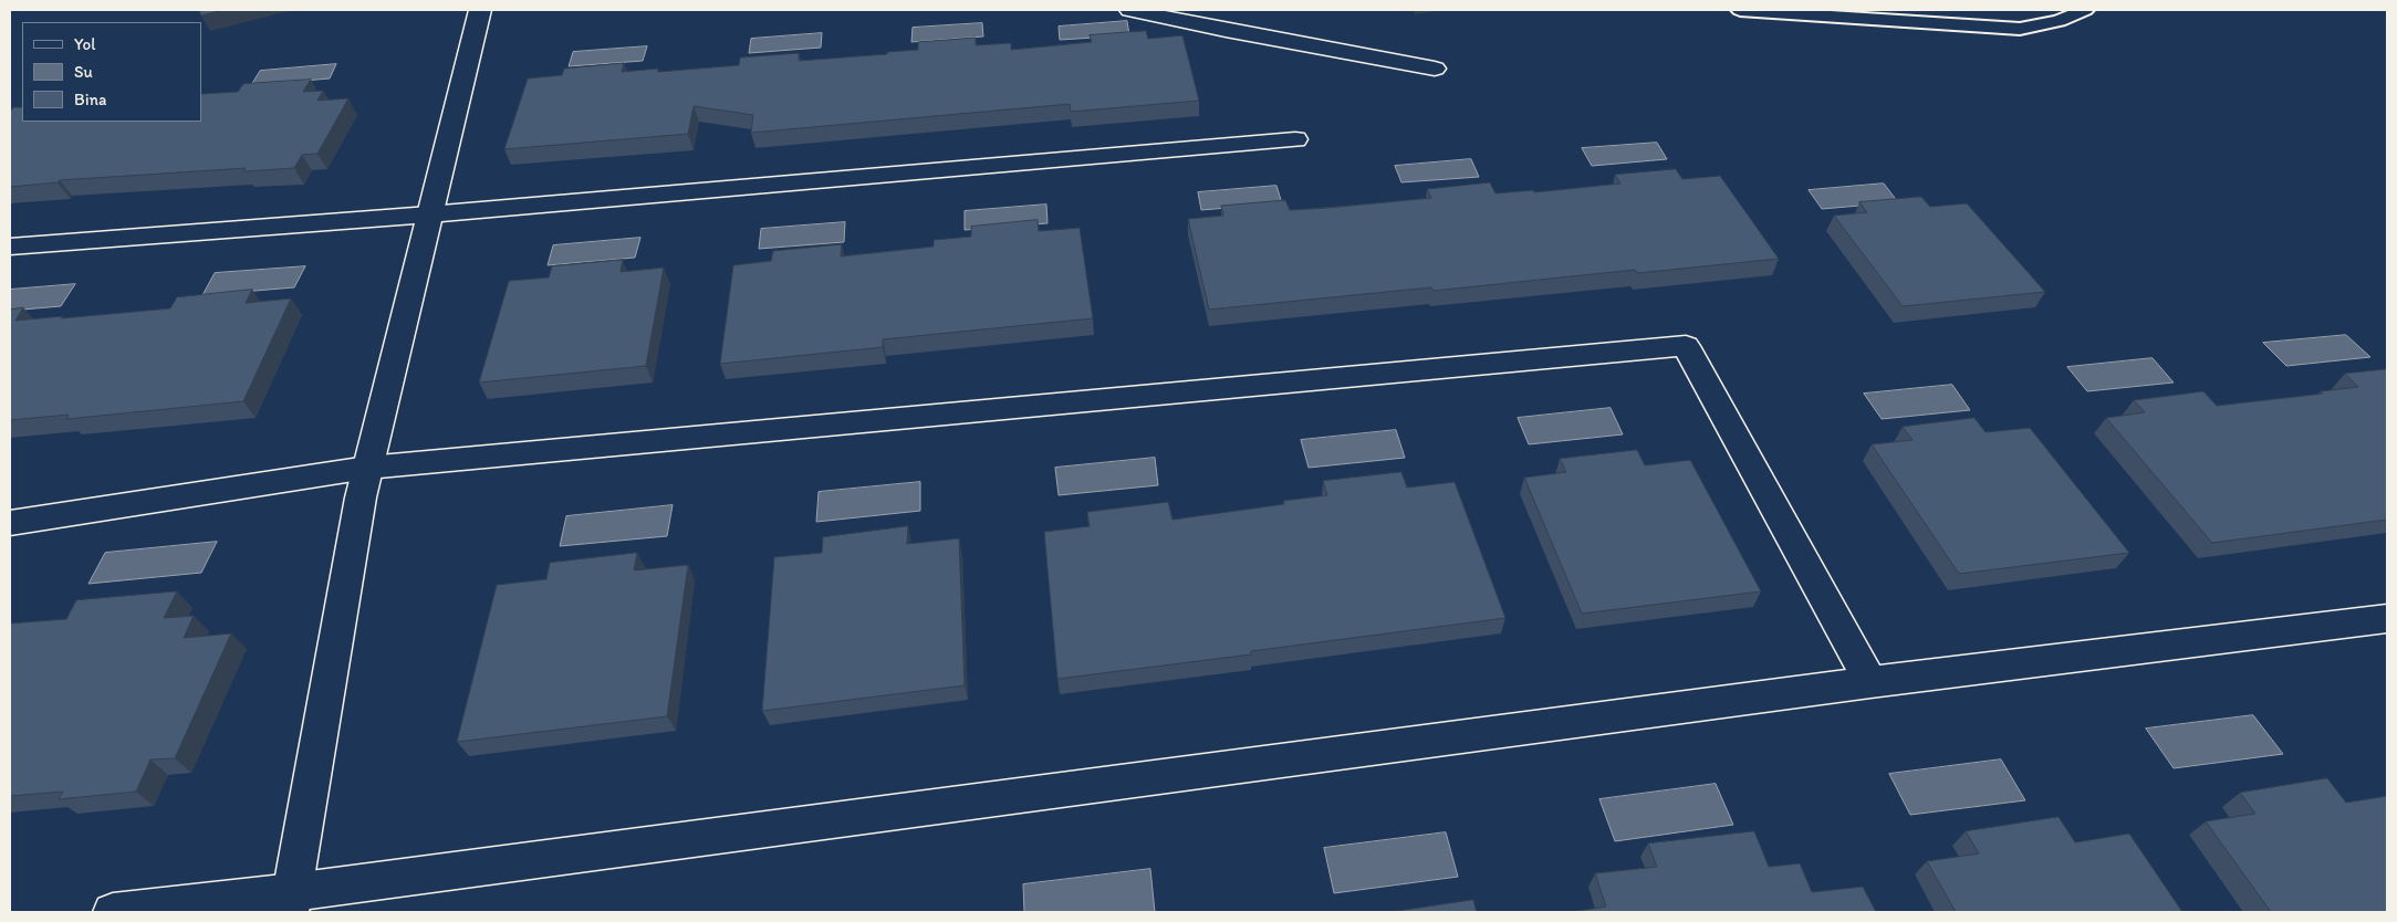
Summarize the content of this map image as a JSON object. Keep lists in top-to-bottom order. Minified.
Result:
{"legend":["Yol","Su","Bina"]}
